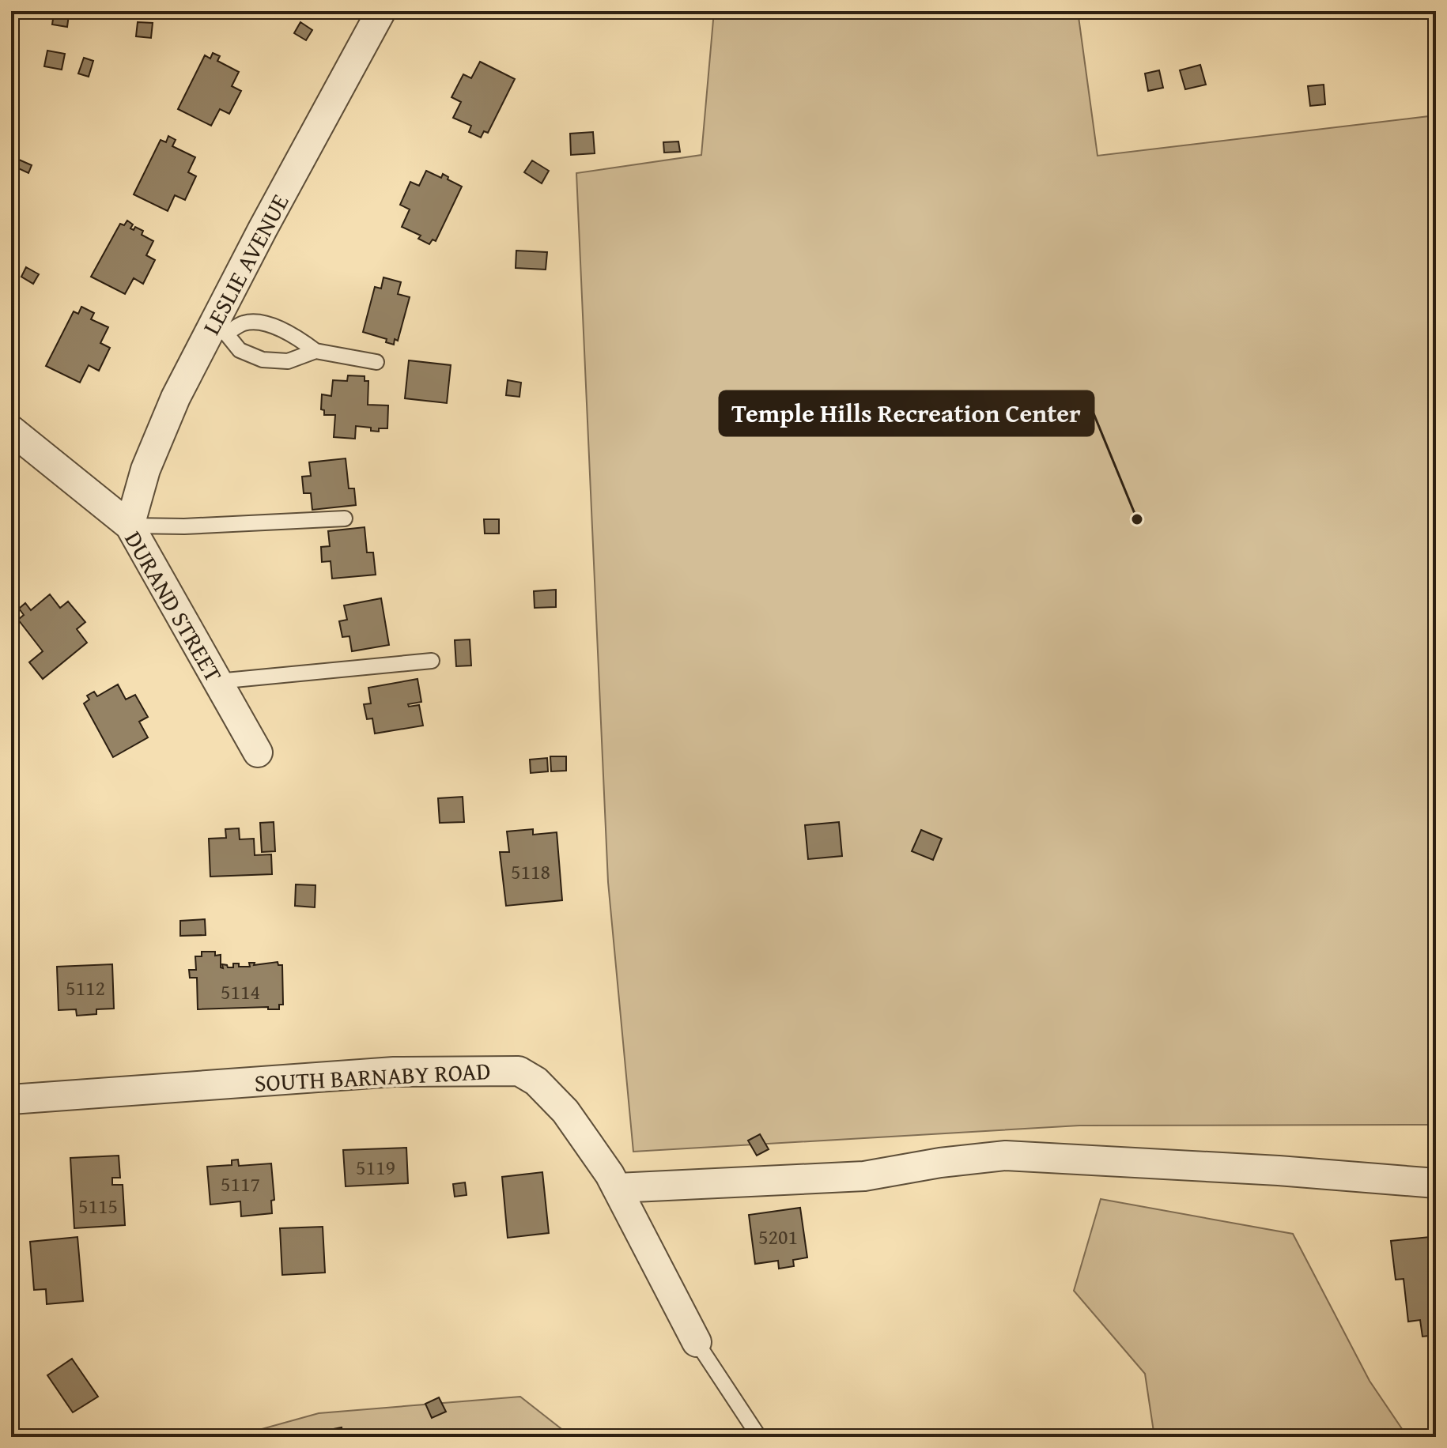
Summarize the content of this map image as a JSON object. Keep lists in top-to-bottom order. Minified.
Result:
{"streets":{"street":["LESLIE AVENUE","DURAND STREET","SOUTH BARNABY ROAD"]},"crossings":[["LESLIE AVENUE","DURAND STREET"]],"places":["Temple Hills Recreation Center"],"house_numbers":["5118","5112","5114","5119","5117","5115","5201"]}
